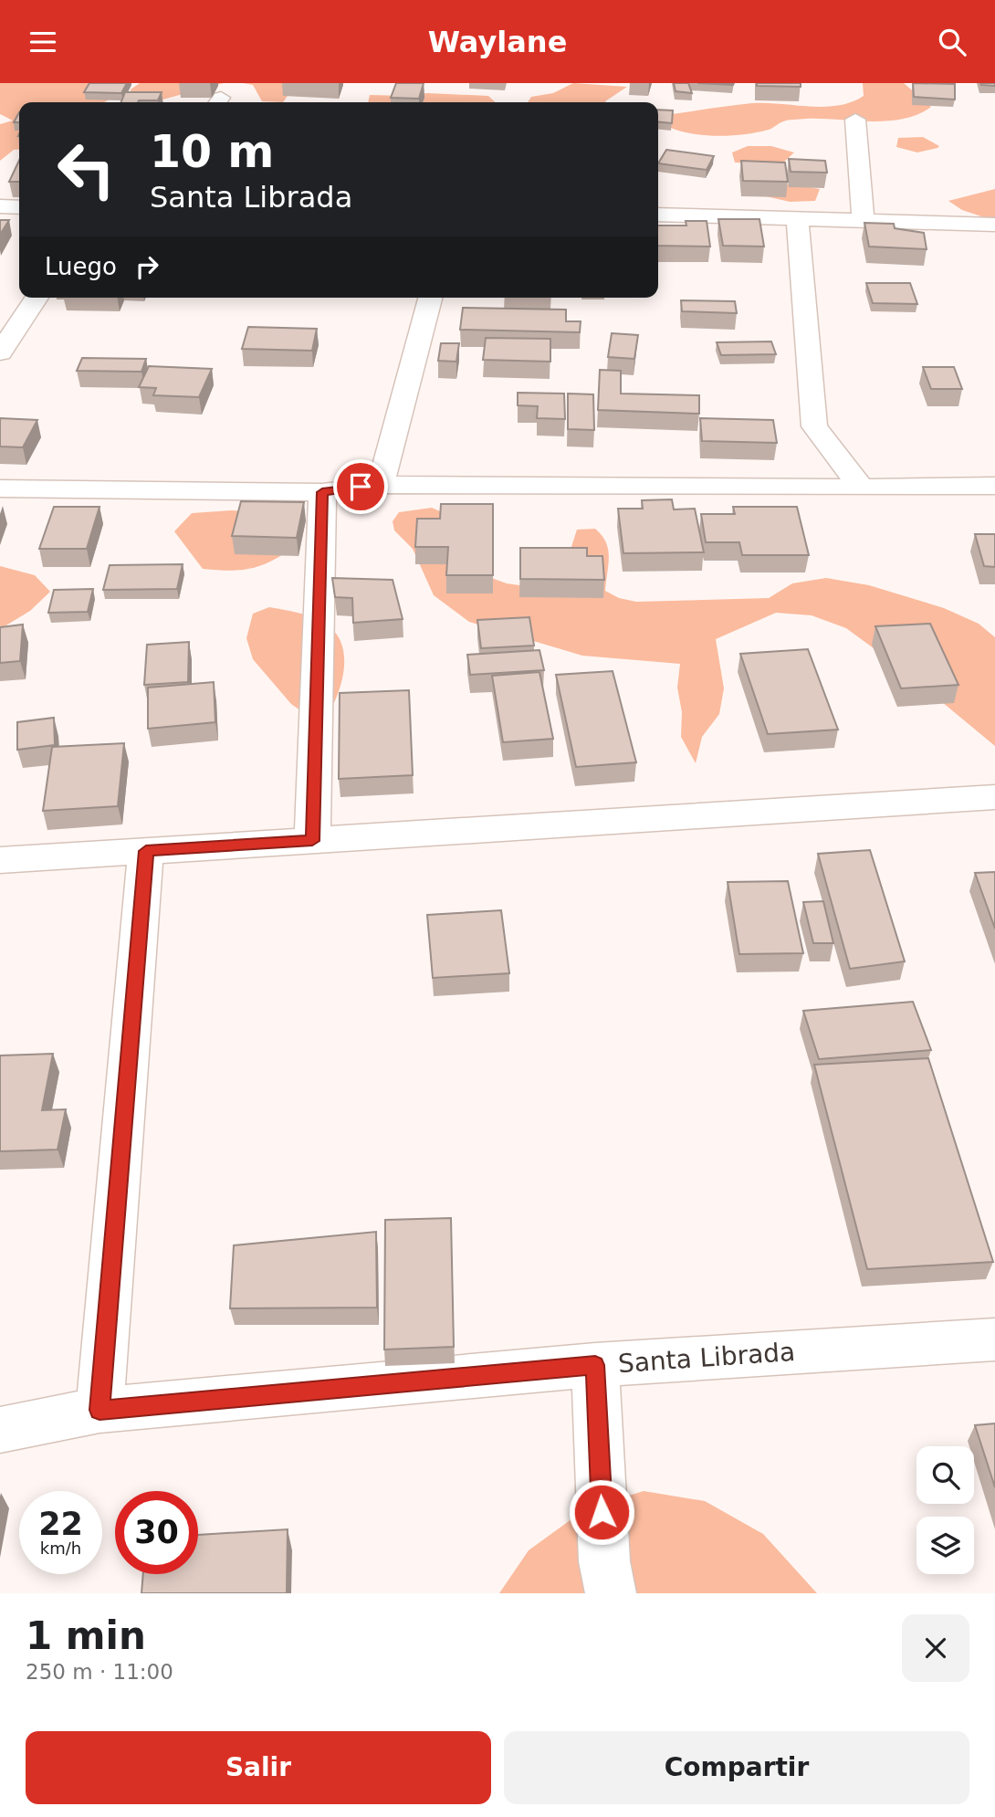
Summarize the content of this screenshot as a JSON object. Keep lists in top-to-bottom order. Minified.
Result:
{"streets":{"street":["Santa Librada"]},"page":{"header":"Waylane","turn":["10 m","Santa Librada"],"then":"Luego","speed":"22 km/h","limit":"30","heading":["1 min","250 m · 11:00"],"buttons":["Salir","Compartir"]}}
